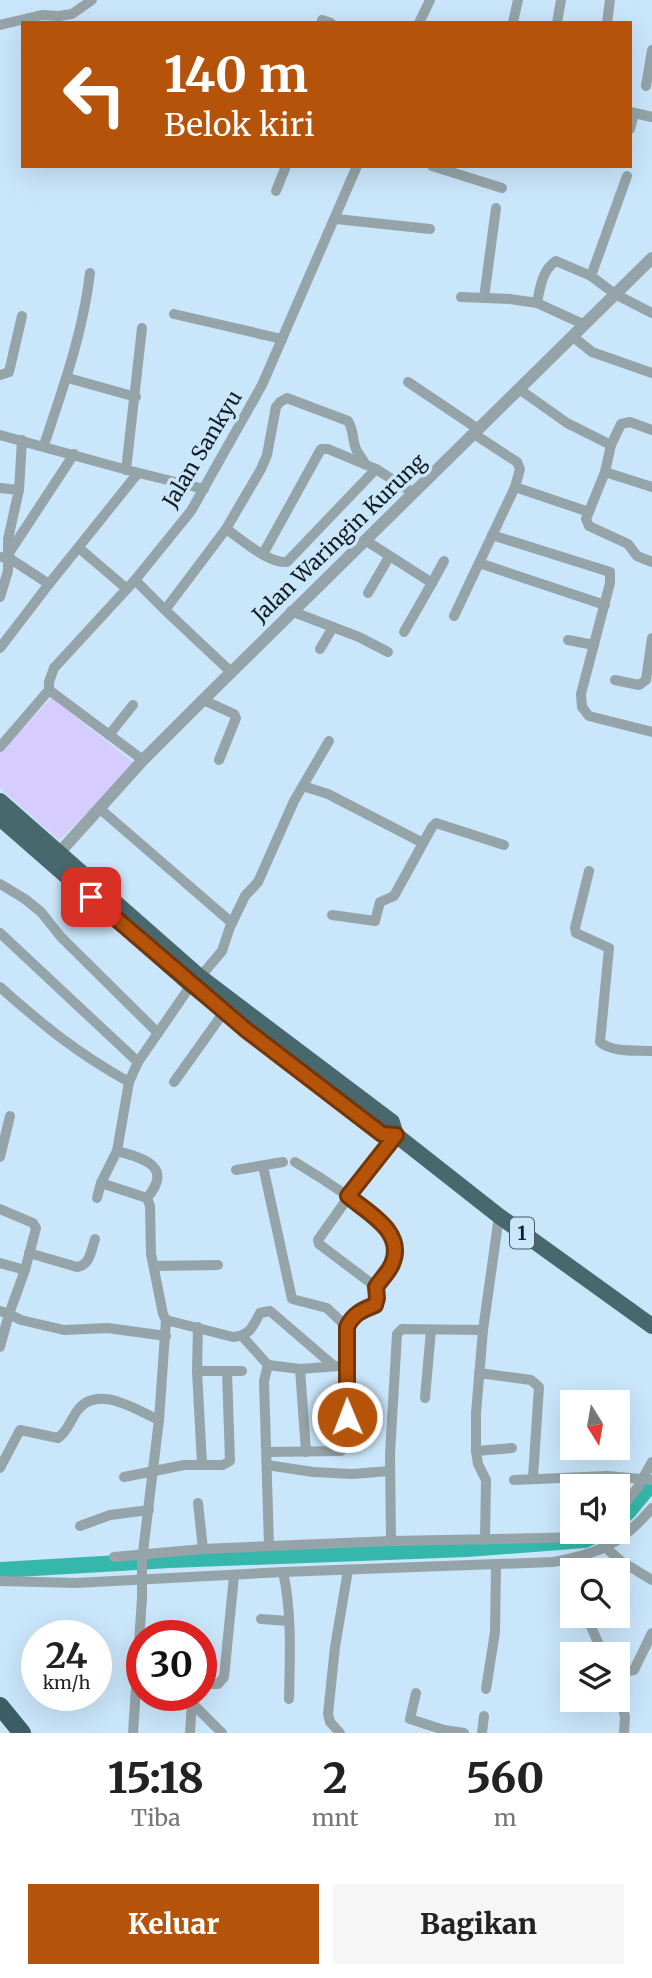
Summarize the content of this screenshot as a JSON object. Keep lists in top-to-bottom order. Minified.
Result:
{"streets":{"highway":["1"],"street":["Jalan Sankyu","Jalan Waringin Kurung"]},"crossings":[["Jalan Waringin Kurung","1"]],"north":"bottom","page":{"turn":["140 m","Belok kiri"],"speed":"24 km/h","limit":"30","eta":["15:18","Tiba","2","mnt","560","m"],"buttons":["Keluar","Bagikan"]}}
